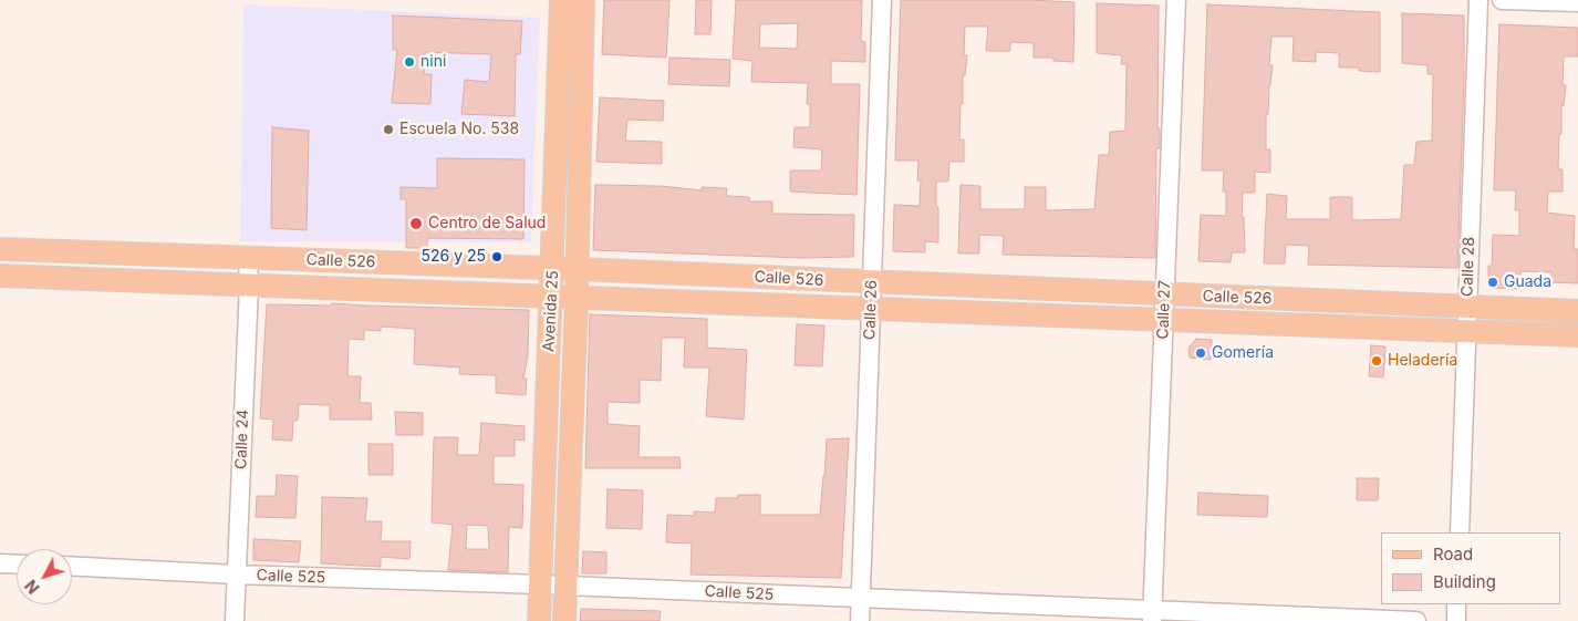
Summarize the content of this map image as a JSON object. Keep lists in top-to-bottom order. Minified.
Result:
{"streets":{"main road":["Calle 526","Avenida 25"],"street":["Calle 28","Calle 26","Calle 27","Calle 24","Calle 525"]},"crossings":[["Calle 526","Calle 28"],["Calle 526","Calle 26"],["Calle 526","Calle 27"],["Calle 526","Avenida 25"],["Calle 526","Calle 24"],["Calle 26","Calle 525"],["Calle 27","Calle 525"],["Avenida 25","Calle 525"],["Calle 24","Calle 525"]],"places":["nini","Escuela No. 538","Centro de Salud","526 y 25","Guada","Gomería","Heladería"],"legend":["Road","Building"],"north":"bottom left"}
